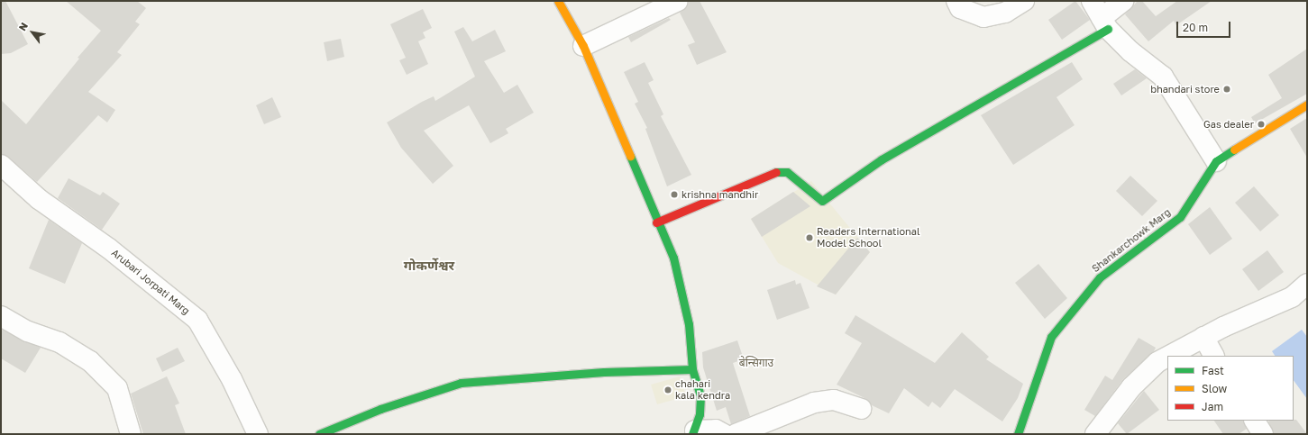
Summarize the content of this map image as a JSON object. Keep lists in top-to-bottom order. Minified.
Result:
{"streets":{"street":["Shankarchowk Marg","Arubari Jorpati Marg"]},"districts":["गोकर्णेश्वर","बेन्सिगाउ"],"places":["bhandari store","Gas dealer","krishna mandhir","Readers International Model School","chahari kala kendra"],"legend":["Fast","Slow","Jam"],"scale_bar":"20 m","north":"top left"}
